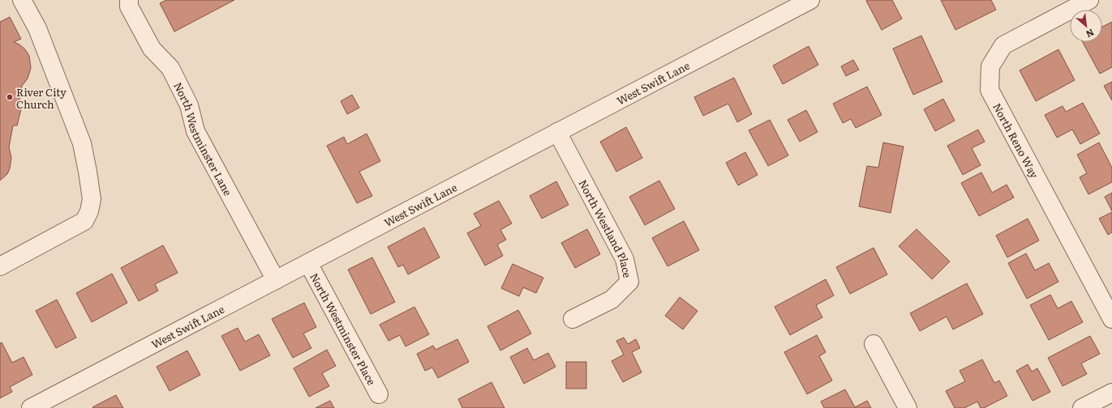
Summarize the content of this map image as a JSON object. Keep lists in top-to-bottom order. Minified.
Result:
{"streets":{"street":["West Swift Lane","North Westminster Lane","North Reno Way","North Westland Place","North Westminster Place"]},"crossings":[["West Swift Lane","North Westminster Lane"],["West Swift Lane","North Westland Place"],["West Swift Lane","North Westminster Place"]],"places":["River City Church"],"north":"bottom right"}
